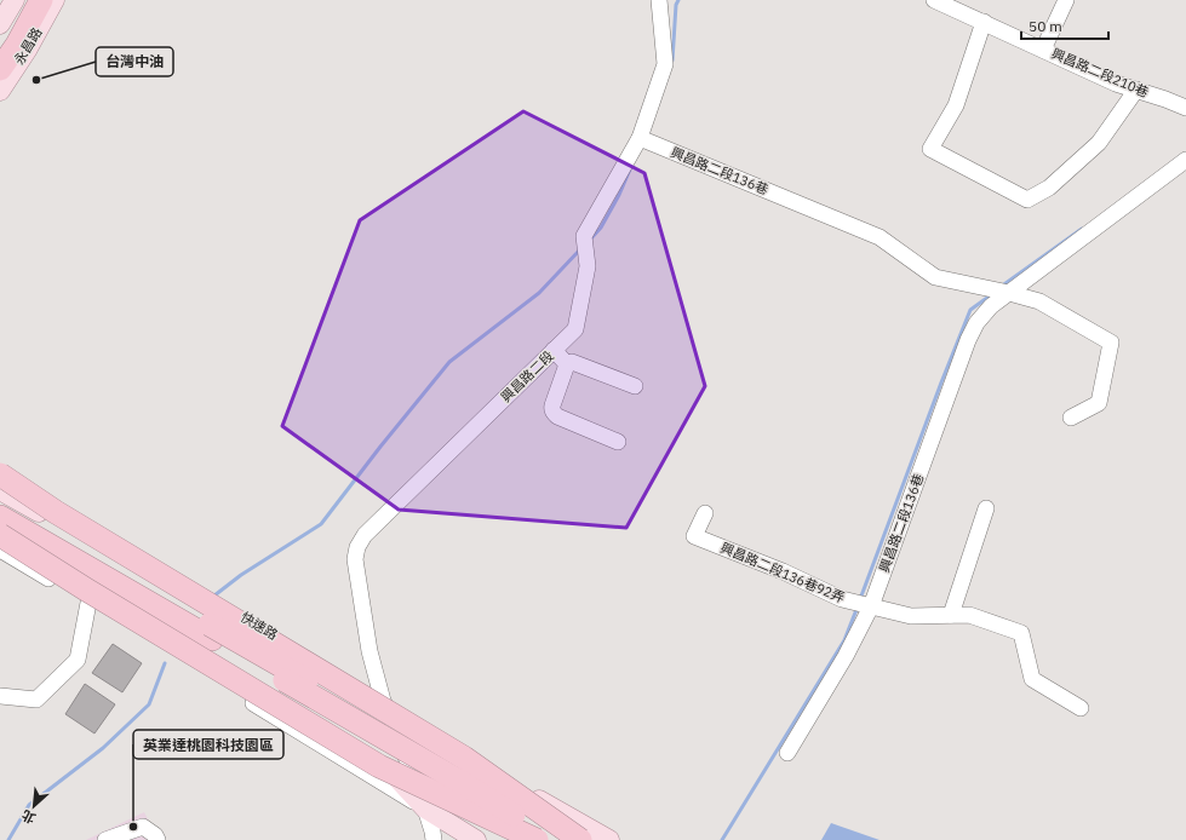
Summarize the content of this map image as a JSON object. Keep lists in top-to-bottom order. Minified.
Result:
{"streets":{"main road":["永昌路","快速路"],"street":["興昌路二段210巷","興昌路二段136巷","興昌路二段","興昌路二段136巷92弄"]},"crossings":[["興昌路二段136巷","興昌路二段"],["興昌路二段136巷","興昌路二段136巷92弄"],["興昌路二段","快速路"]],"places":["台灣中油","英業達桃園科技園區"],"scale_bar":"50 m","north":"bottom left"}
